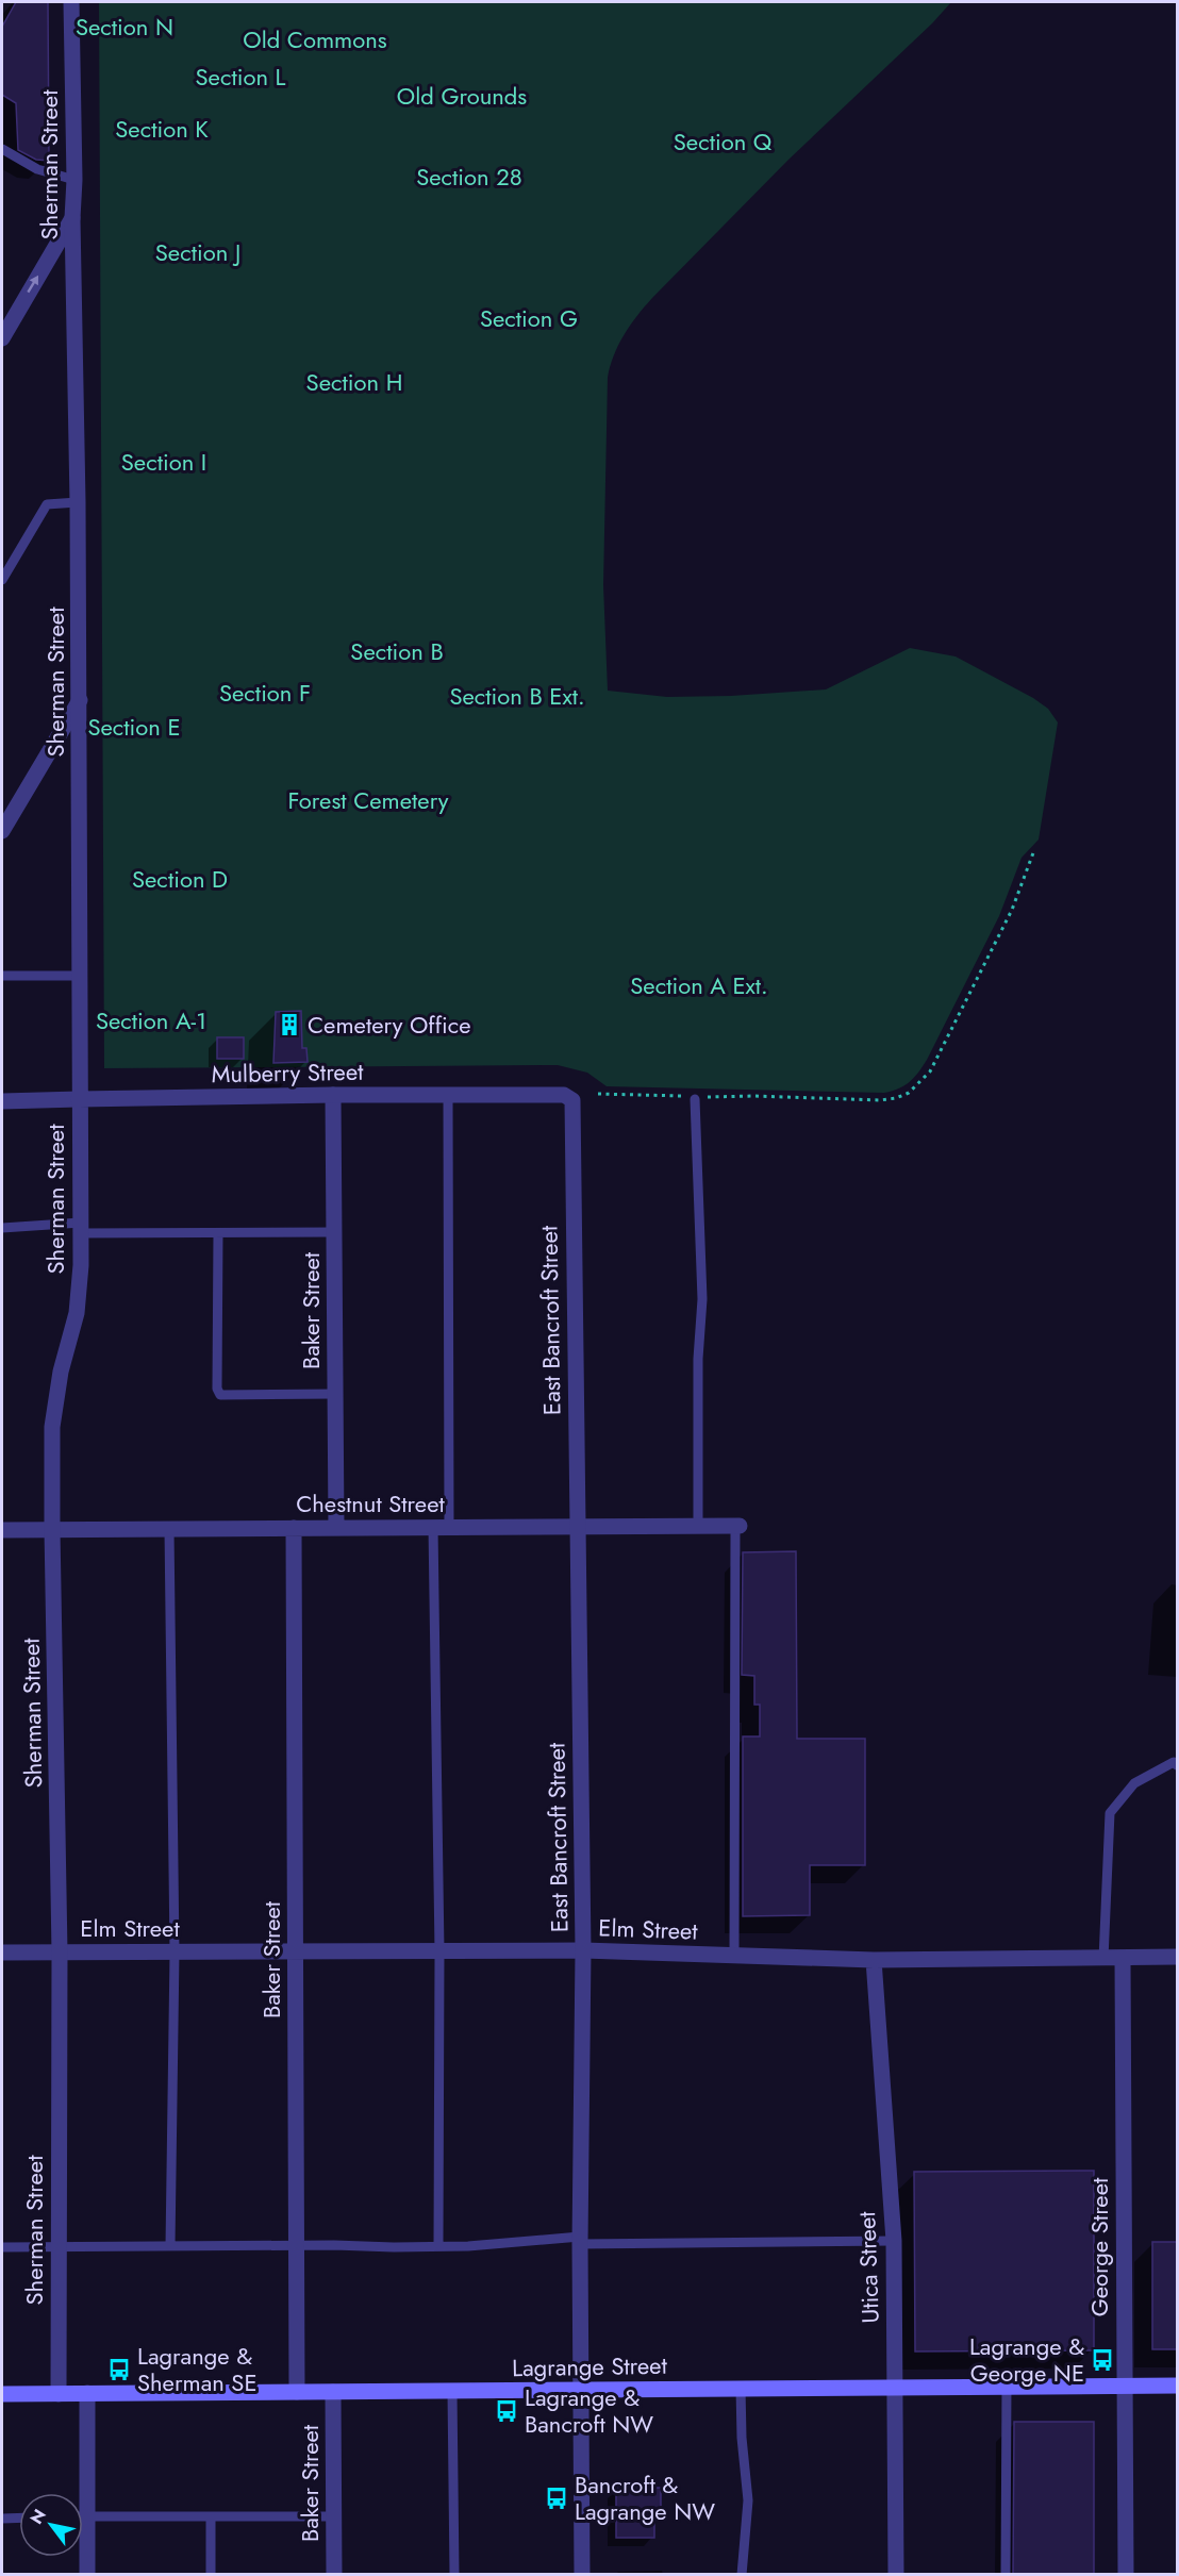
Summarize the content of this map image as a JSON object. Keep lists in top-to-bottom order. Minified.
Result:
{"streets":{"main road":["Lagrange Street"],"street":["Sherman Street","Mulberry Street","Baker Street","East Bancroft Street","Chestnut Street","Elm Street","George Street","Utica Street"]},"crossings":[["Sherman Street","Mulberry Street"],["Sherman Street","Chestnut Street"],["Sherman Street","Elm Street"],["Sherman Street","Lagrange Street"],["Mulberry Street","Baker Street"],["Mulberry Street","East Bancroft Street"],["Baker Street","Chestnut Street"],["Baker Street","Elm Street"],["Baker Street","Lagrange Street"],["East Bancroft Street","Chestnut Street"],["East Bancroft Street","Elm Street"],["East Bancroft Street","Lagrange Street"],["Elm Street","George Street"],["Elm Street","Utica Street"],["George Street","Lagrange Street"],["Utica Street","Lagrange Street"]],"parks":["Section N","Old Commons","Section L","Old Grounds","Section K","Section Q","Section 28","Section J","Section G","Section H","Section I","Section B","Section F","Section B Ext.","Section E","Forest Cemetery","Section D","Section A Ext.","Section A-1"],"places":{"building":["Cemetery Office"],"bus stop":["Lagrange & George NE","Lagrange & Sherman SE","Lagrange & Bancroft NW","Bancroft & Lagrange NW"]},"north":"top left"}
